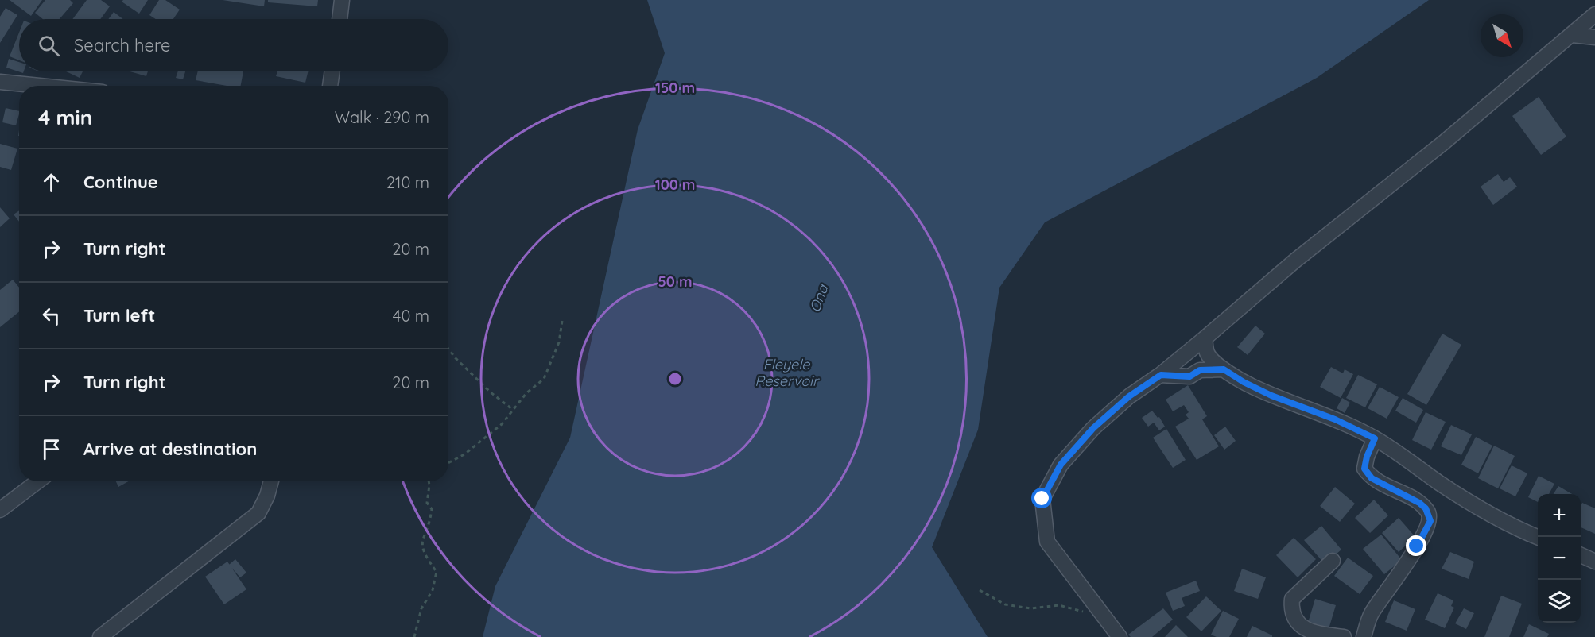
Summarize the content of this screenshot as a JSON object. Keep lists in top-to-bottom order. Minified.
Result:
{"water":["Ona","Eleyele Reservoir"],"north":"bottom right","page":{"search":"Search here","heading":["4 min","Walk · 290 m"],"list":[["Continue","210 m"],["Turn right","20 m"],["Turn left","40 m"],["Turn right","20 m"],"Arrive at destination"],"map_buttons":["+","−"]},"rings":["150 m","100 m","50 m"]}
